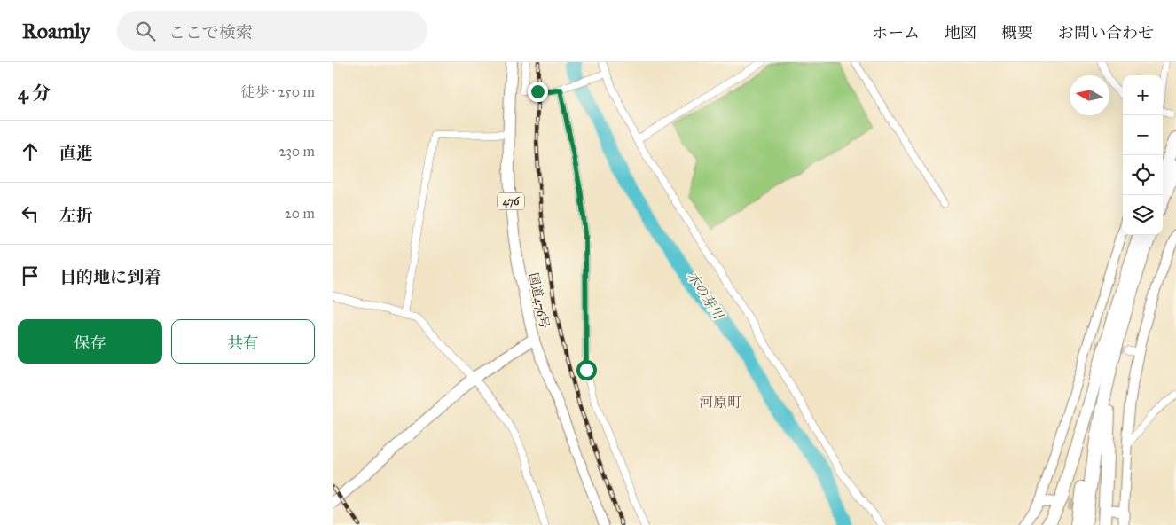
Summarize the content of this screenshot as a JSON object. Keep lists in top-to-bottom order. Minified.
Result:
{"streets":{"highway":["476","国道476号"]},"districts":["河原町"],"water":["木の芽川"],"north":"left","page":{"header":"Roamly","search":"ここで検索","nav":["ホーム","地図","概要","お問い合わせ"],"heading":["4 分","徒歩 · 250 m"],"map_buttons":["+","−"],"list":[["直進","230 m"],["左折","20 m"],"目的地に到着"],"buttons":["保存","共有"]}}
